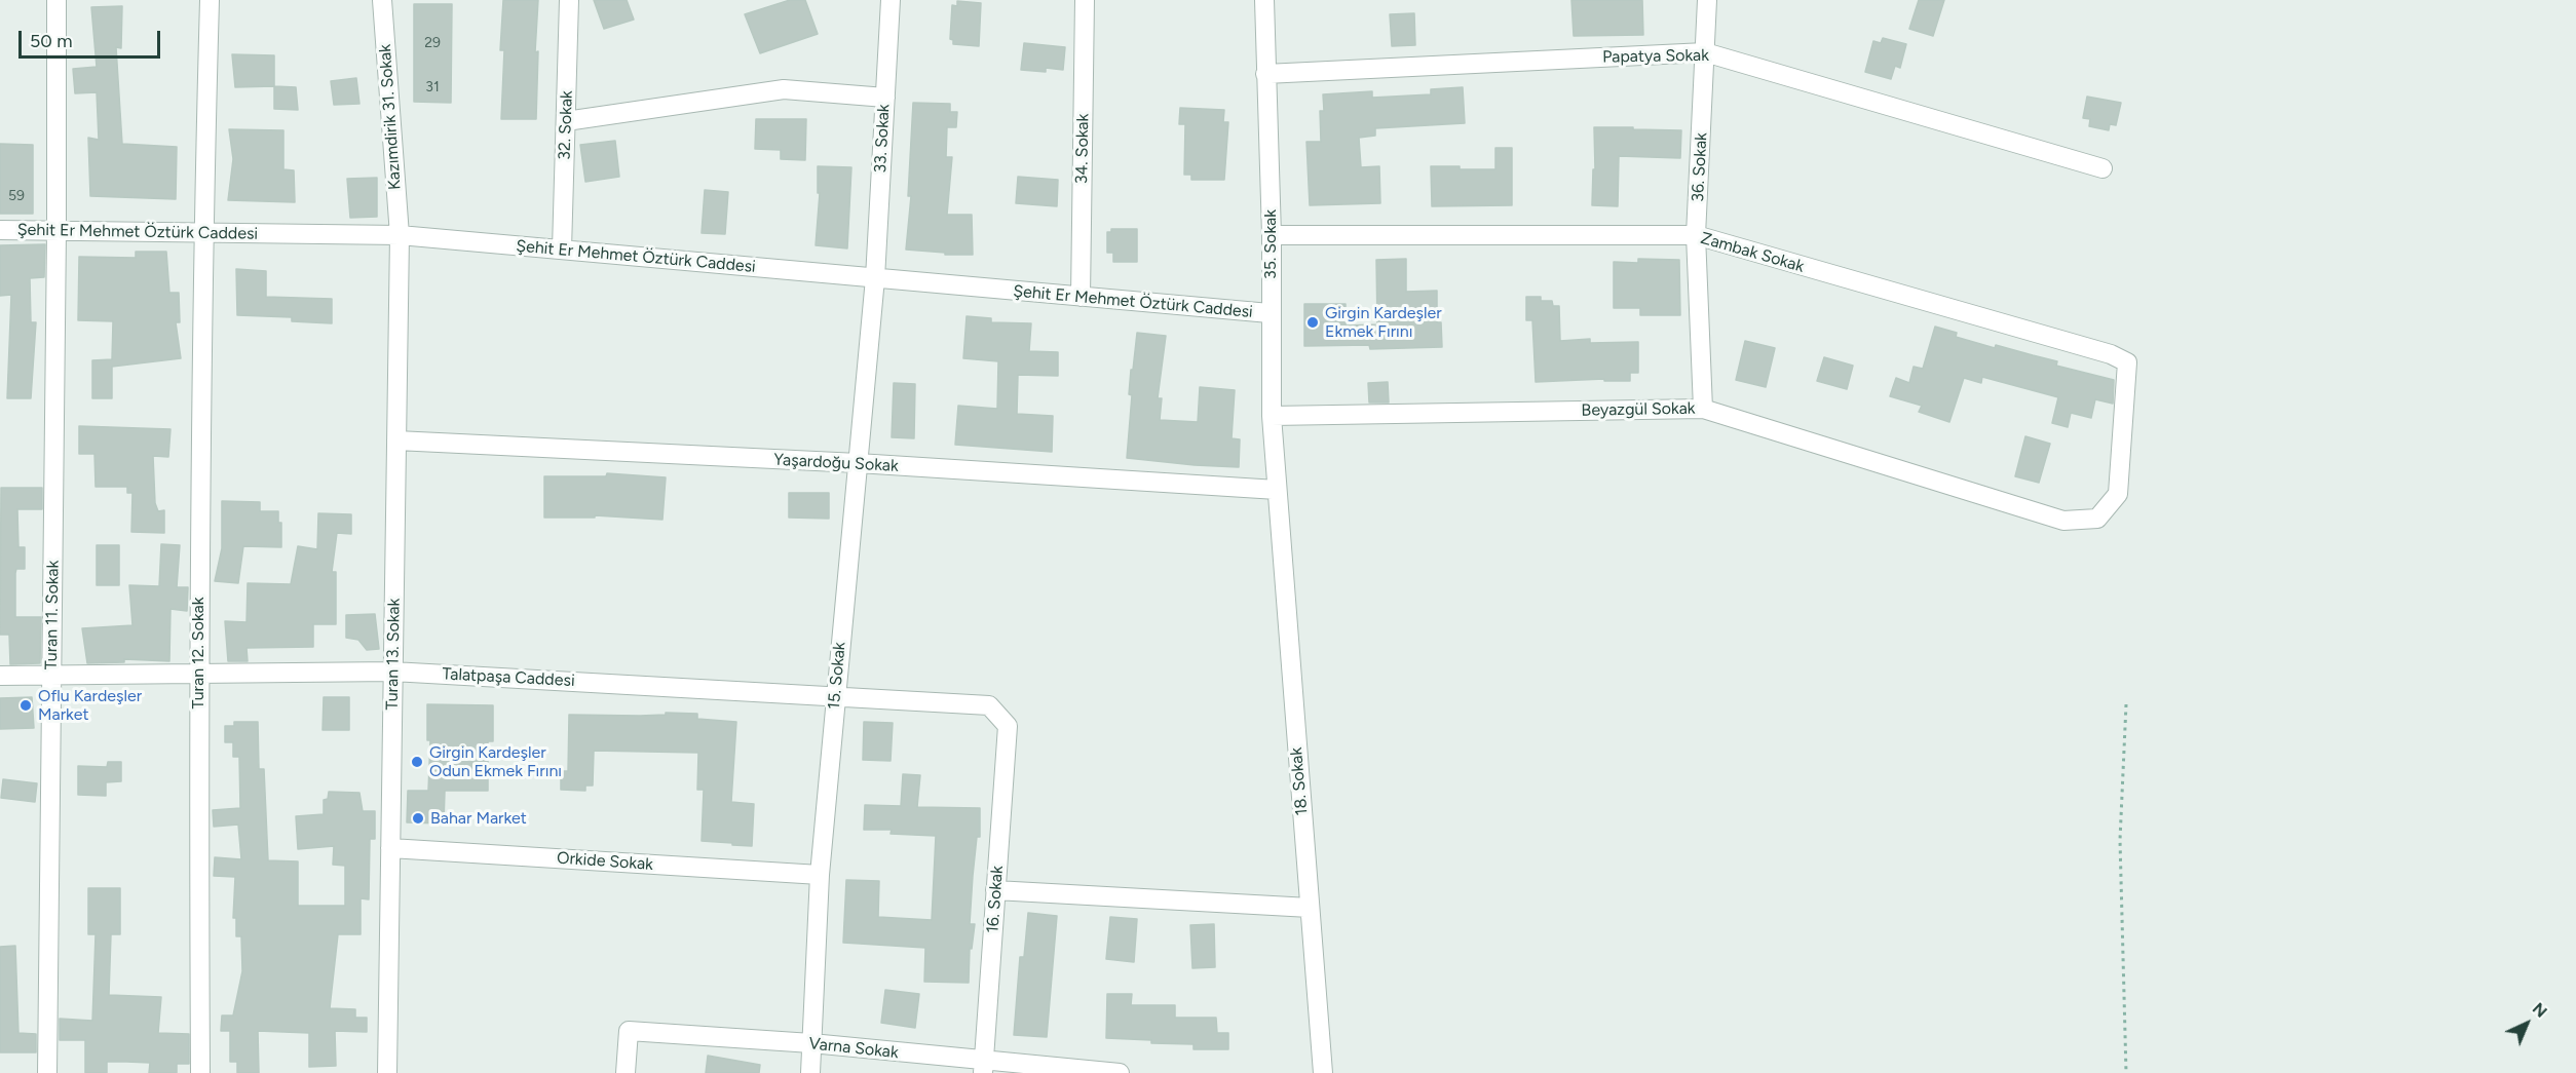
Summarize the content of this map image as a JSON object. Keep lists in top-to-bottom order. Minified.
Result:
{"streets":{"street":["Papatya Sokak","Kazımdirik 31. Sokak","32. Sokak","33. Sokak","34. Sokak","36. Sokak","Şehit Er Mehmet Öztürk Caddesi","35. Sokak","Zambak Sokak","Beyazgül Sokak","Yaşardoğu Sokak","Turan 11. Sokak","Turan 12. Sokak","Turan 13. Sokak","15. Sokak","Talatpaşa Caddesi","18. Sokak","Orkide Sokak","16. Sokak","Varna Sokak"]},"crossings":[["Papatya Sokak","36. Sokak"],["Papatya Sokak","35. Sokak"],["Kazımdirik 31. Sokak","Şehit Er Mehmet Öztürk Caddesi"],["Kazımdirik 31. Sokak","Turan 13. Sokak"],["32. Sokak","Şehit Er Mehmet Öztürk Caddesi"],["33. Sokak","Şehit Er Mehmet Öztürk Caddesi"],["33. Sokak","15. Sokak"],["34. Sokak","Şehit Er Mehmet Öztürk Caddesi"],["36. Sokak","Zambak Sokak"],["36. Sokak","Beyazgül Sokak"],["Şehit Er Mehmet Öztürk Caddesi","35. Sokak"],["Şehit Er Mehmet Öztürk Caddesi","Turan 11. Sokak"],["Şehit Er Mehmet Öztürk Caddesi","Turan 12. Sokak"],["Şehit Er Mehmet Öztürk Caddesi","Turan 13. Sokak"],["Şehit Er Mehmet Öztürk Caddesi","15. Sokak"],["35. Sokak","Zambak Sokak"],["35. Sokak","Beyazgül Sokak"],["35. Sokak","Yaşardoğu Sokak"],["35. Sokak","18. Sokak"],["Zambak Sokak","Beyazgül Sokak"],["Yaşardoğu Sokak","Turan 13. Sokak"],["Yaşardoğu Sokak","15. Sokak"],["Yaşardoğu Sokak","18. Sokak"],["Turan 11. Sokak","Talatpaşa Caddesi"],["Turan 12. Sokak","Talatpaşa Caddesi"],["Turan 13. Sokak","Talatpaşa Caddesi"],["Turan 13. Sokak","Orkide Sokak"],["15. Sokak","Talatpaşa Caddesi"],["15. Sokak","Orkide Sokak"],["15. Sokak","Varna Sokak"],["Talatpaşa Caddesi","16. Sokak"],["16. Sokak","Varna Sokak"]],"places":["Girgin Kardeşler Ekmek Fırını","Oflu Kardeşler Market","Girgin Kardeşler Odun Ekmek Fırını","Bahar Market"],"house_numbers":["29","31","59"],"scale_bar":"50 m","north":"top right"}
